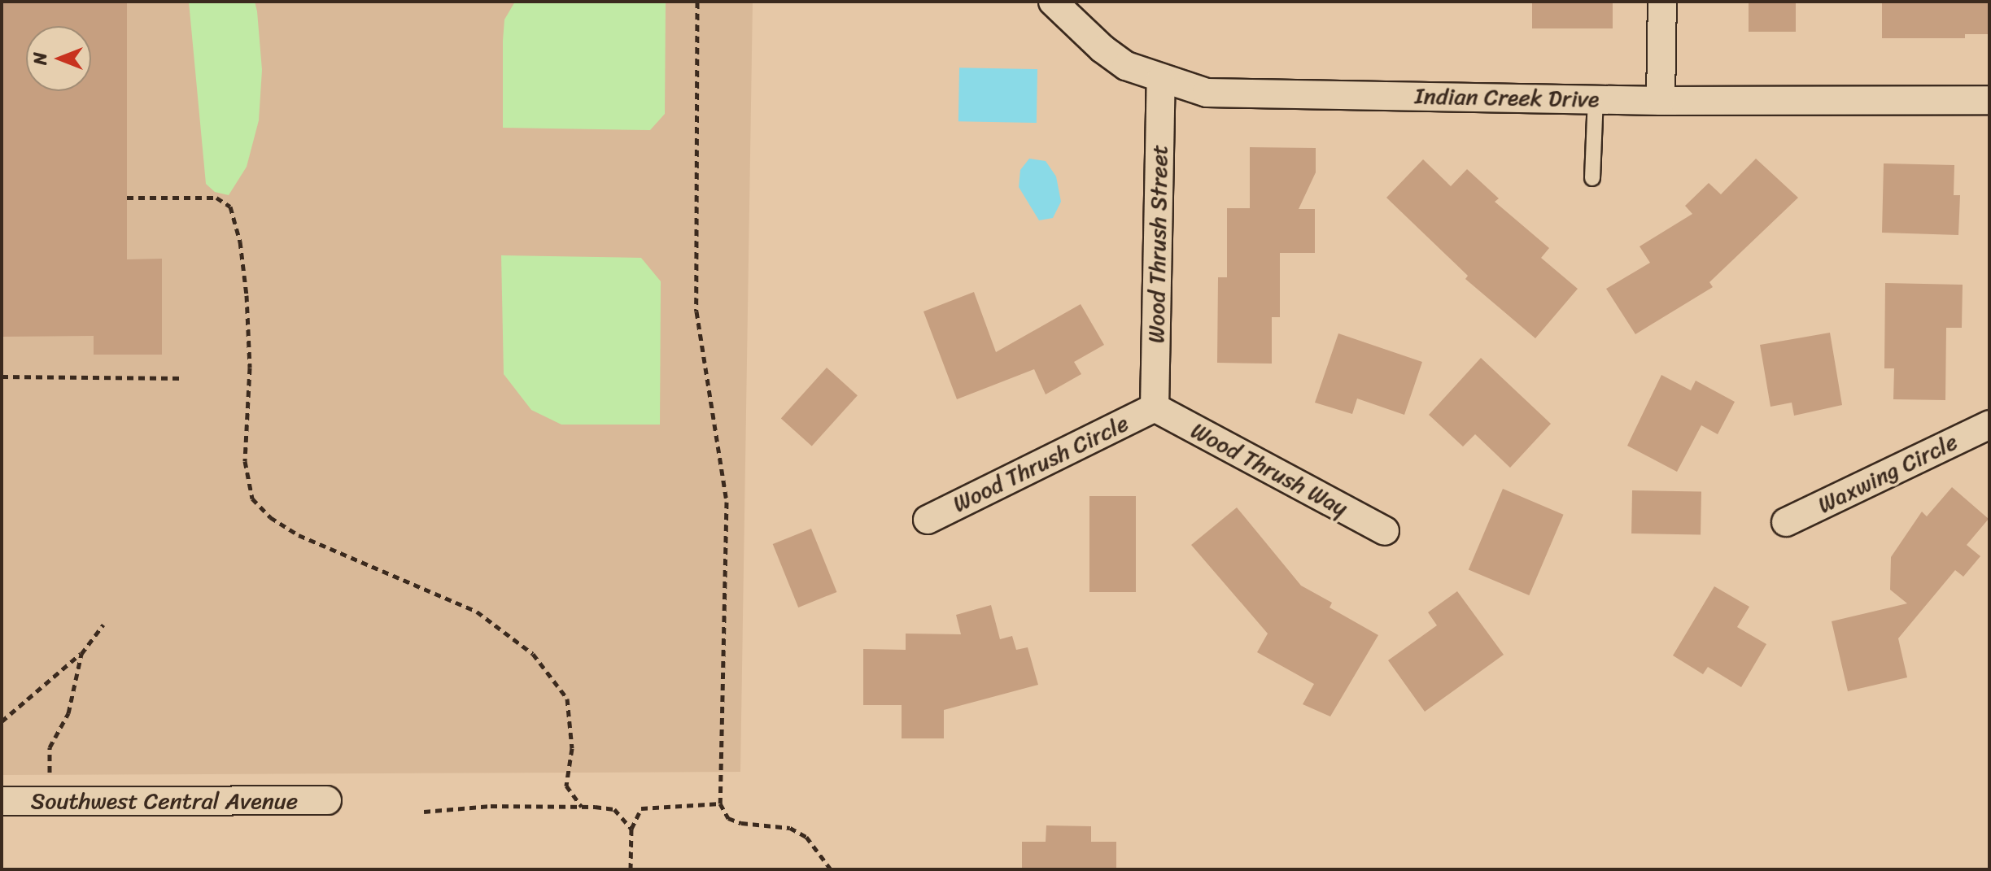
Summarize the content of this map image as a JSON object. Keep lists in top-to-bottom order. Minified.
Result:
{"streets":{"street":["Indian Creek Drive","Wood Thrush Street","Wood Thrush Circle","Wood Thrush Way","Waxwing Circle","Southwest Central Avenue"]},"crossings":[["Indian Creek Drive","Wood Thrush Street"],["Wood Thrush Street","Wood Thrush Circle"],["Wood Thrush Street","Wood Thrush Way"],["Wood Thrush Circle","Wood Thrush Way"]],"north":"left"}
